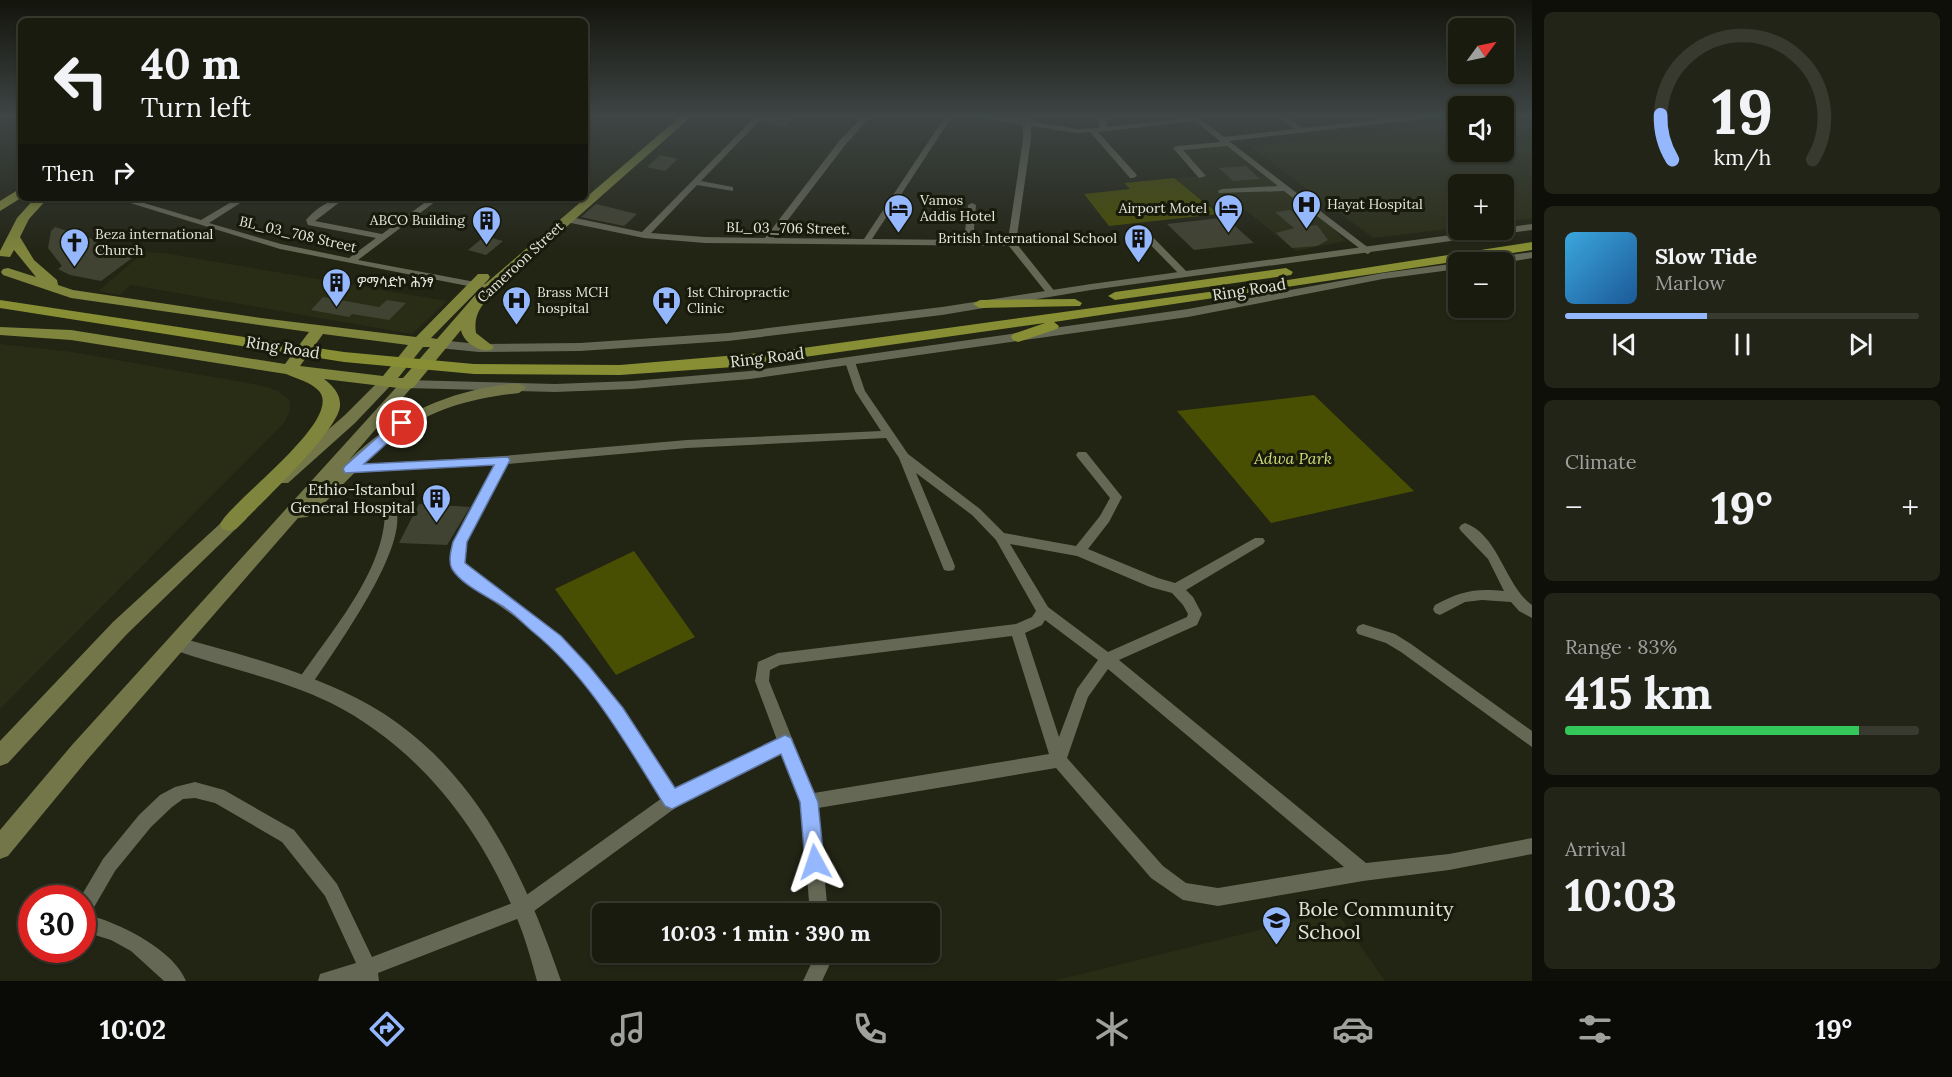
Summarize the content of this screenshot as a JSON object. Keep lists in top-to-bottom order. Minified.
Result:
{"streets":{"highway":["Ring Road"],"main road":["Cameroon Street"],"street":["BL_03_706 Street.","BL_03_708 Street"]},"crossings":[["BL_03_706 Street.","Cameroon Street"],["BL_03_708 Street","Cameroon Street"],["Cameroon Street","Ring Road"]],"parks":["Adwa Park"],"places":{"hospital":["Hayat Hospital","Brass MCH hospital","1st Chiropractic Clinic"],"hotel":["Vamos Addis Hotel","Airport Motel"],"building":["ABCO Building","British International School","ዎማሳድኮ ሕንፃ","Ethio-Istanbul General Hospital"],"church":["Beza international Church"],"school or university":["Bole Community School"]},"north":"top right","page":{"map_buttons":["+","−"],"turn":["40 m","Turn left"],"then":"Then","song":["Slow Tide","Marlow"],"tile":["Climate",["Range · 83%","415 km"],["Arrival","10:03"]],"heat":["−","19°","+"],"limit":"30","trip":"10:03 · 1 min · 390 m","tabs":["10:02","19°"],"gauge":["19","km/h"]}}
